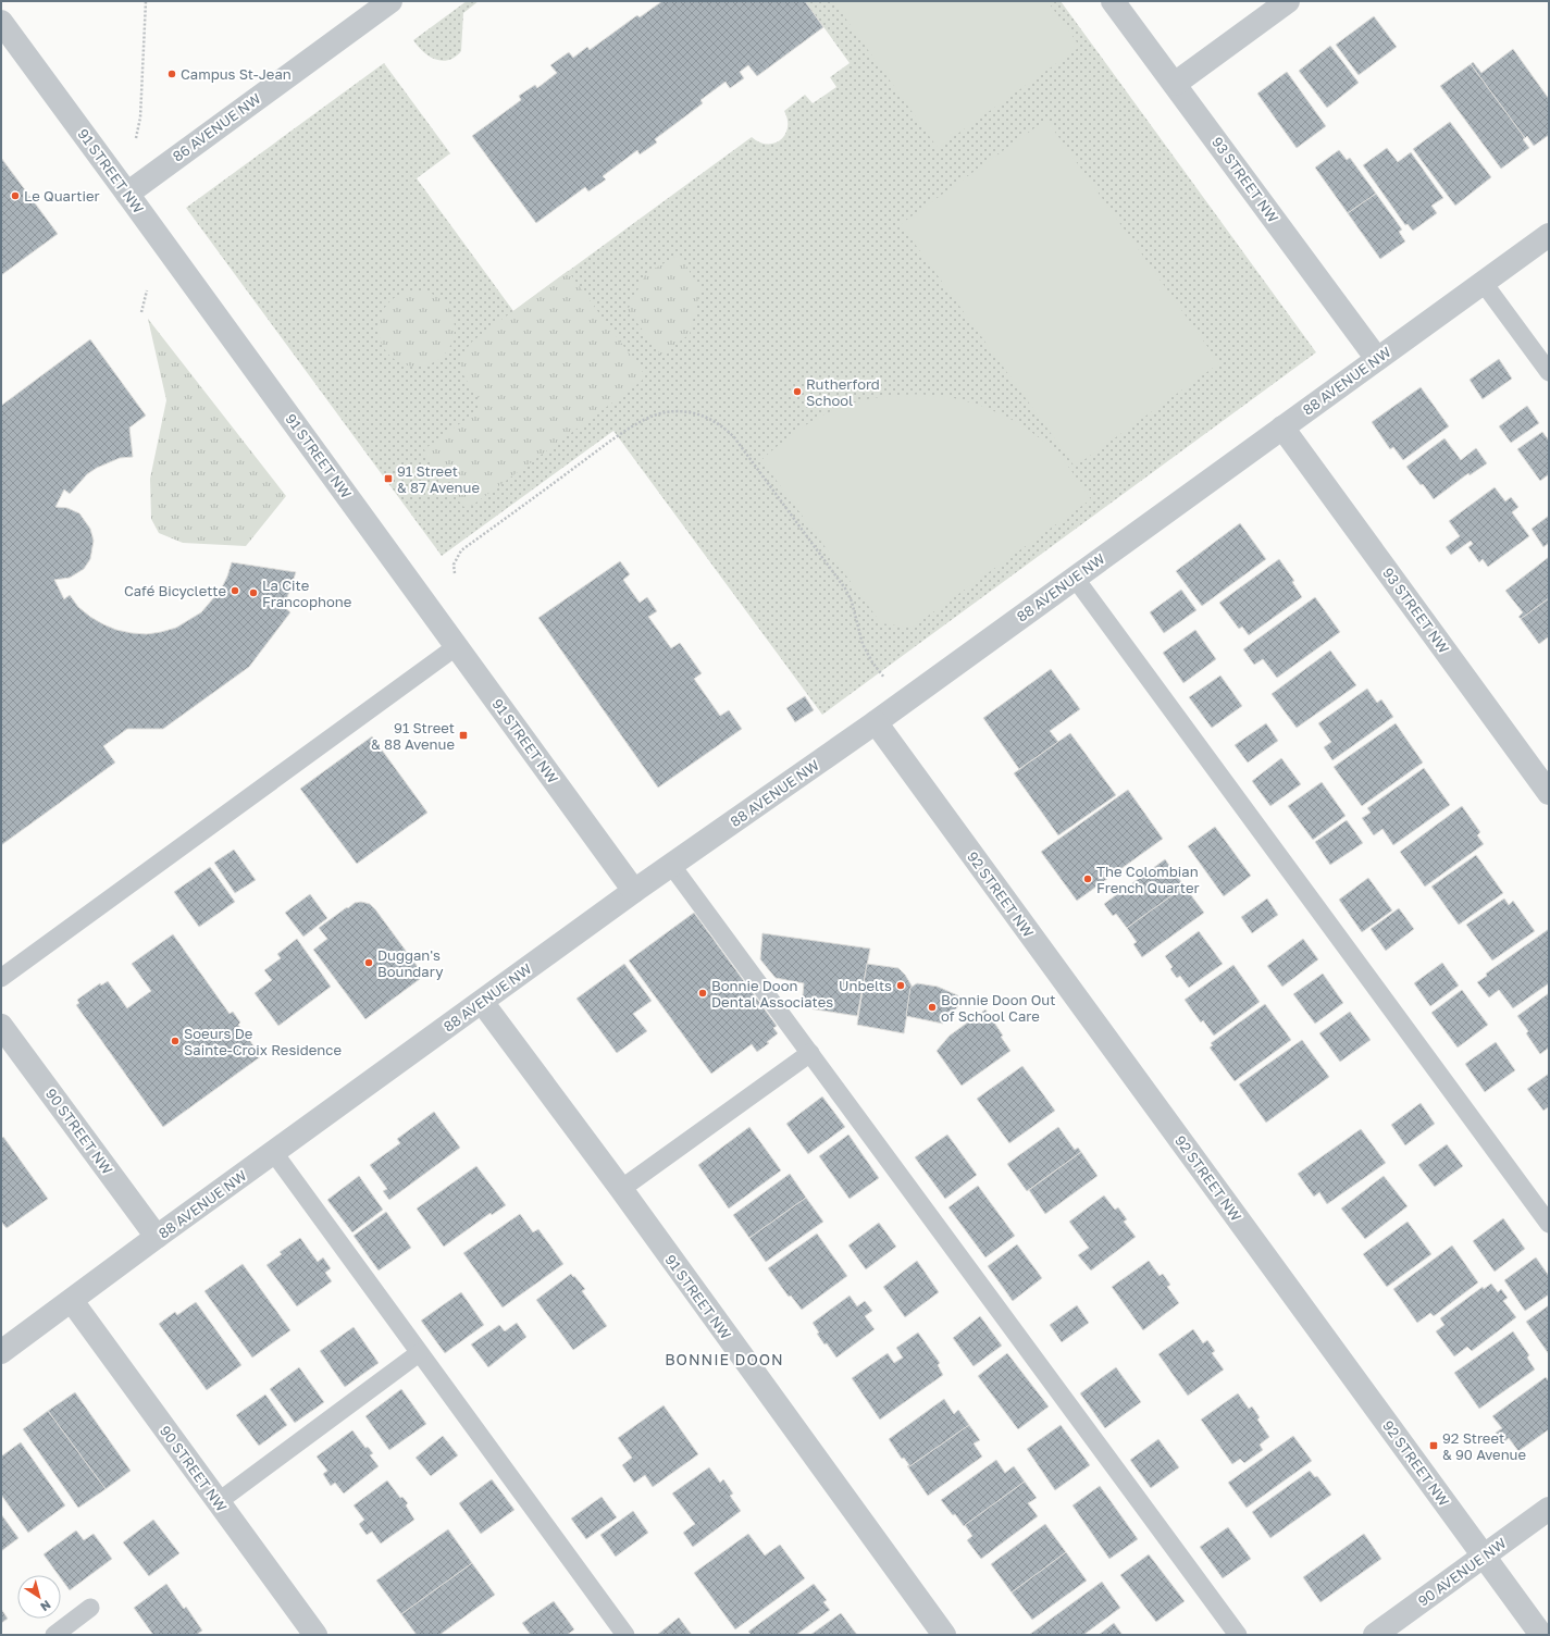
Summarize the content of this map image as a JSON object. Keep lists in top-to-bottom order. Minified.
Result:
{"streets":{"street":["86 AVENUE NW","91 STREET NW","93 STREET NW","88 AVENUE NW","92 STREET NW","90 STREET NW","90 AVENUE NW"]},"crossings":[["86 AVENUE NW","91 STREET NW"],["91 STREET NW","88 AVENUE NW"],["93 STREET NW","88 AVENUE NW"],["88 AVENUE NW","92 STREET NW"],["88 AVENUE NW","90 STREET NW"],["92 STREET NW","90 AVENUE NW"]],"districts":["BONNIE DOON"],"places":{"other":["Campus St-Jean","Le Quartier","Rutherford School","Café Bicyclette","La Cite Francophone","The Colombian French Quarter","Duggan's Boundary","Unbelts","Bonnie Doon Dental Associates","Bonnie Doon Out of School Care","Soeurs De Sainte-Croix Residence"],"transit":["91 Street & 87 Avenue","91 Street & 88 Avenue","92 Street & 90 Avenue"]},"north":"bottom right"}
